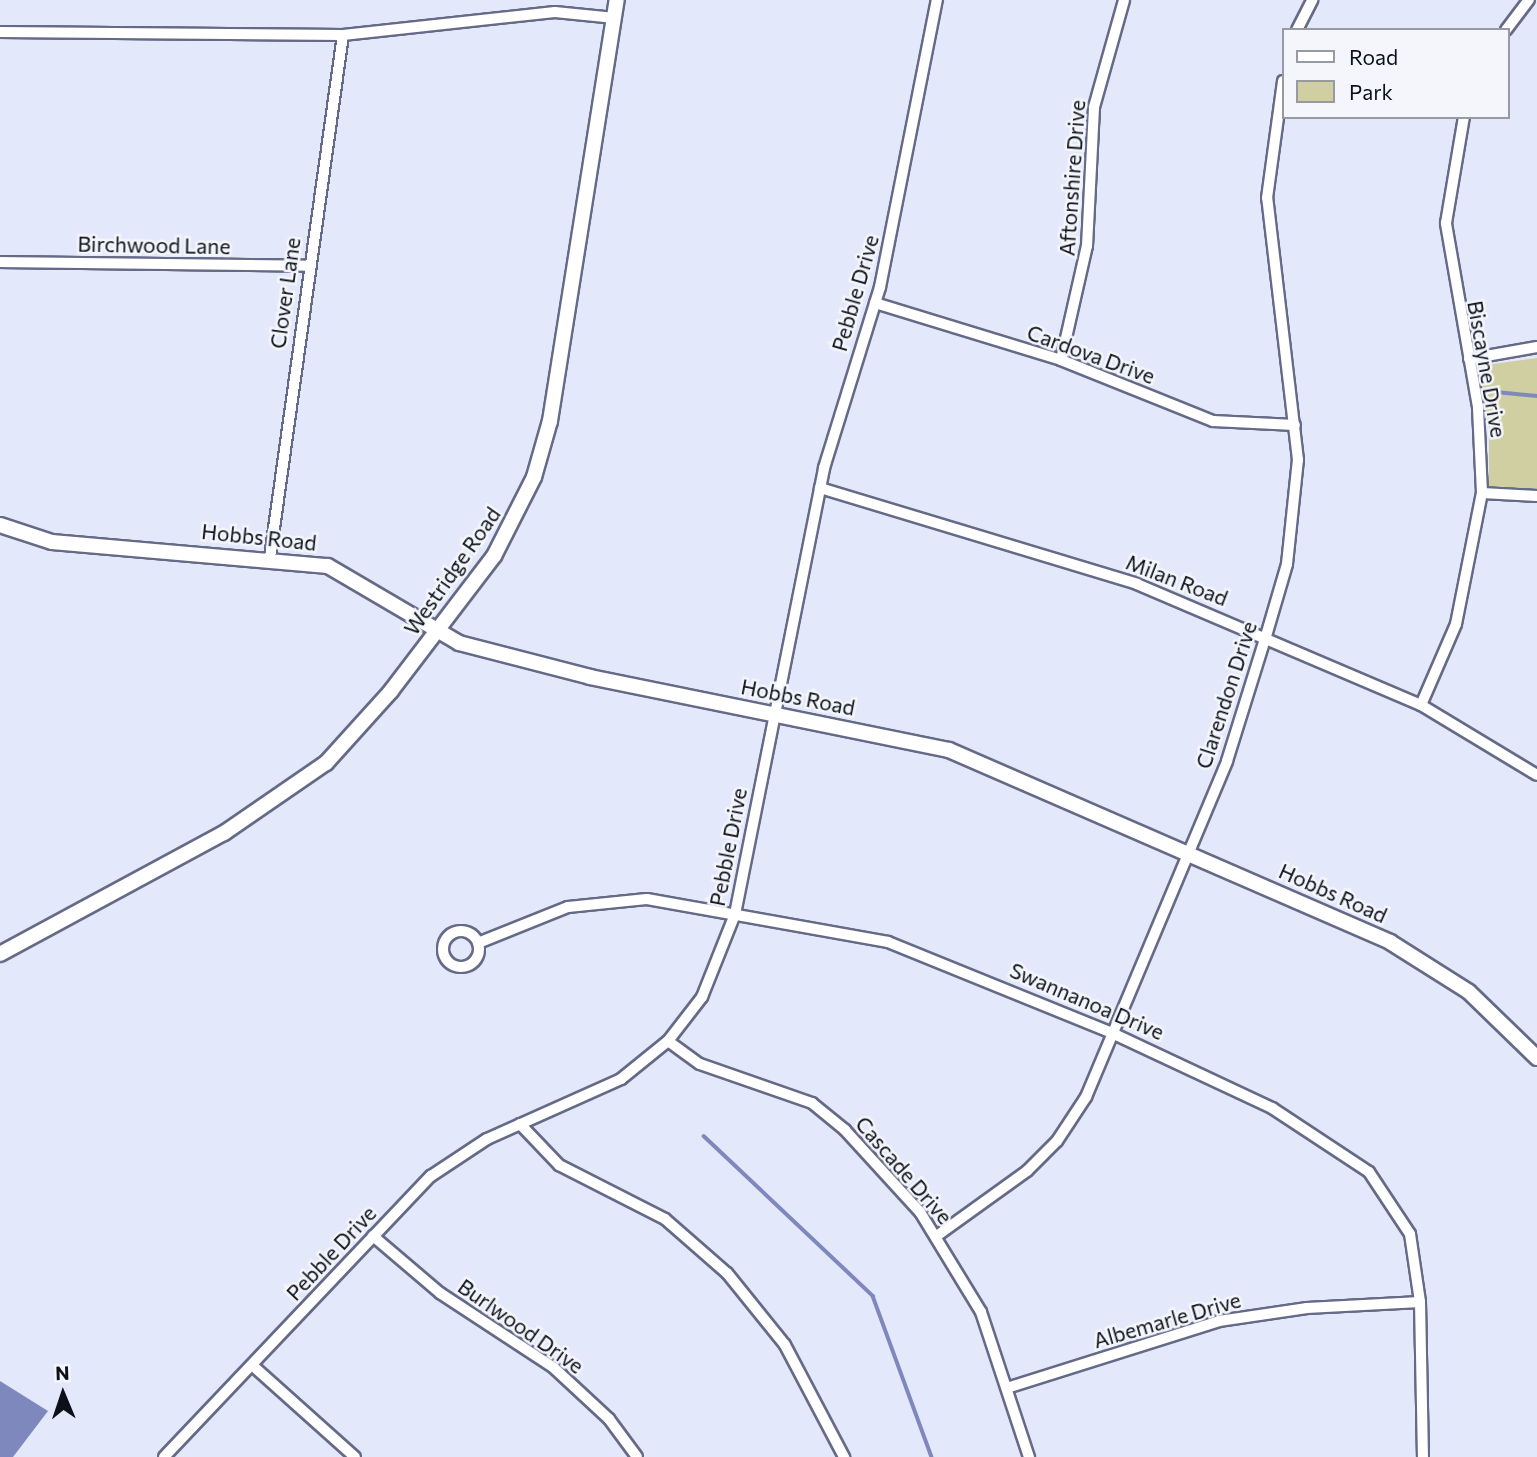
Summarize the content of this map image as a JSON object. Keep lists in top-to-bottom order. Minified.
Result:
{"streets":{"street":["Aftonshire Drive","Birchwood Lane","Clover Lane","Pebble Drive","Cardova Drive","Biscayne Drive","Hobbs Road","Westridge Road","Milan Road","Clarendon Drive","Swannanoa Drive","Cascade Drive","Albemarle Drive","Burlwood Drive"]},"crossings":[["Aftonshire Drive","Cardova Drive"],["Birchwood Lane","Clover Lane"],["Clover Lane","Hobbs Road"],["Pebble Drive","Cardova Drive"],["Pebble Drive","Hobbs Road"],["Pebble Drive","Milan Road"],["Pebble Drive","Swannanoa Drive"],["Pebble Drive","Cascade Drive"],["Pebble Drive","Burlwood Drive"],["Cardova Drive","Clarendon Drive"],["Biscayne Drive","Milan Road"],["Hobbs Road","Westridge Road"],["Hobbs Road","Clarendon Drive"],["Milan Road","Clarendon Drive"],["Clarendon Drive","Swannanoa Drive"],["Clarendon Drive","Cascade Drive"],["Swannanoa Drive","Albemarle Drive"],["Cascade Drive","Albemarle Drive"]],"legend":["Road","Park"],"north":"top"}
